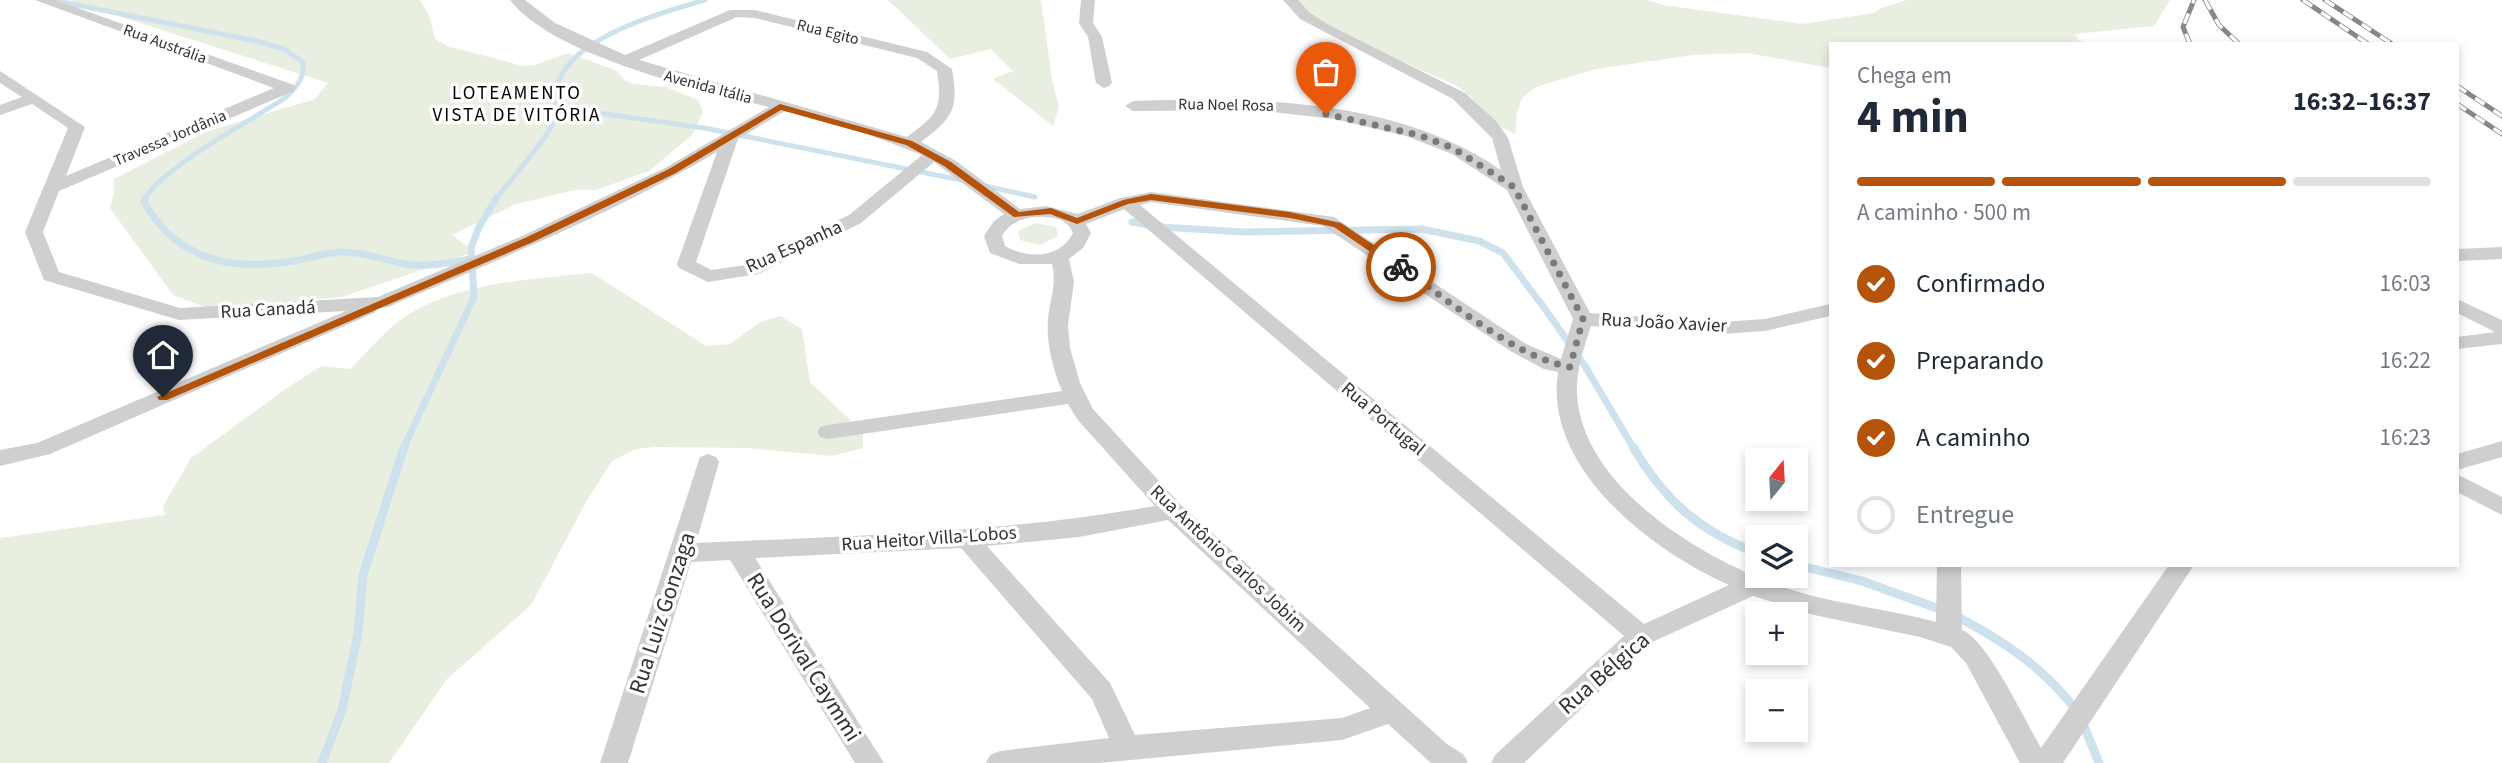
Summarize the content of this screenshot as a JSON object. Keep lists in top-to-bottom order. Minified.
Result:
{"streets":{"street":["Rua Egito","Rua Austrália","Avenida Itália","Rua Noel Rosa","Travessa Jordânia","Rua Espanha","Rua Canadá","Rua João Xavier","Rua Portugal","Rua Heitor Villa-Lobos","Rua Antônio Carlos Jobim","Rua Luiz Gonzaga","Rua Dorival Caymmi","Rua Bélgica"]},"crossings":[["Rua Egito","Avenida Itália"],["Rua Austrália","Travessa Jordânia"],["Avenida Itália","Rua Espanha"],["Avenida Itália","Rua Canadá"],["Travessa Jordânia","Rua Canadá"],["Rua Espanha","Rua Canadá"],["Rua Portugal","Rua Bélgica"],["Rua Heitor Villa-Lobos","Rua Antônio Carlos Jobim"],["Rua Heitor Villa-Lobos","Rua Luiz Gonzaga"],["Rua Heitor Villa-Lobos","Rua Dorival Caymmi"]],"districts":["LOTEAMENTO VISTA DE VITÓRIA"],"north":"top","page":{"heading":["4 min","Chega em","16:32–16:37"],"bar":"A caminho · 500 m","list":[["Confirmado","16:03"],["Preparando","16:22"],["A caminho","16:23"],"Entregue"],"map_buttons":["+","−"]}}
